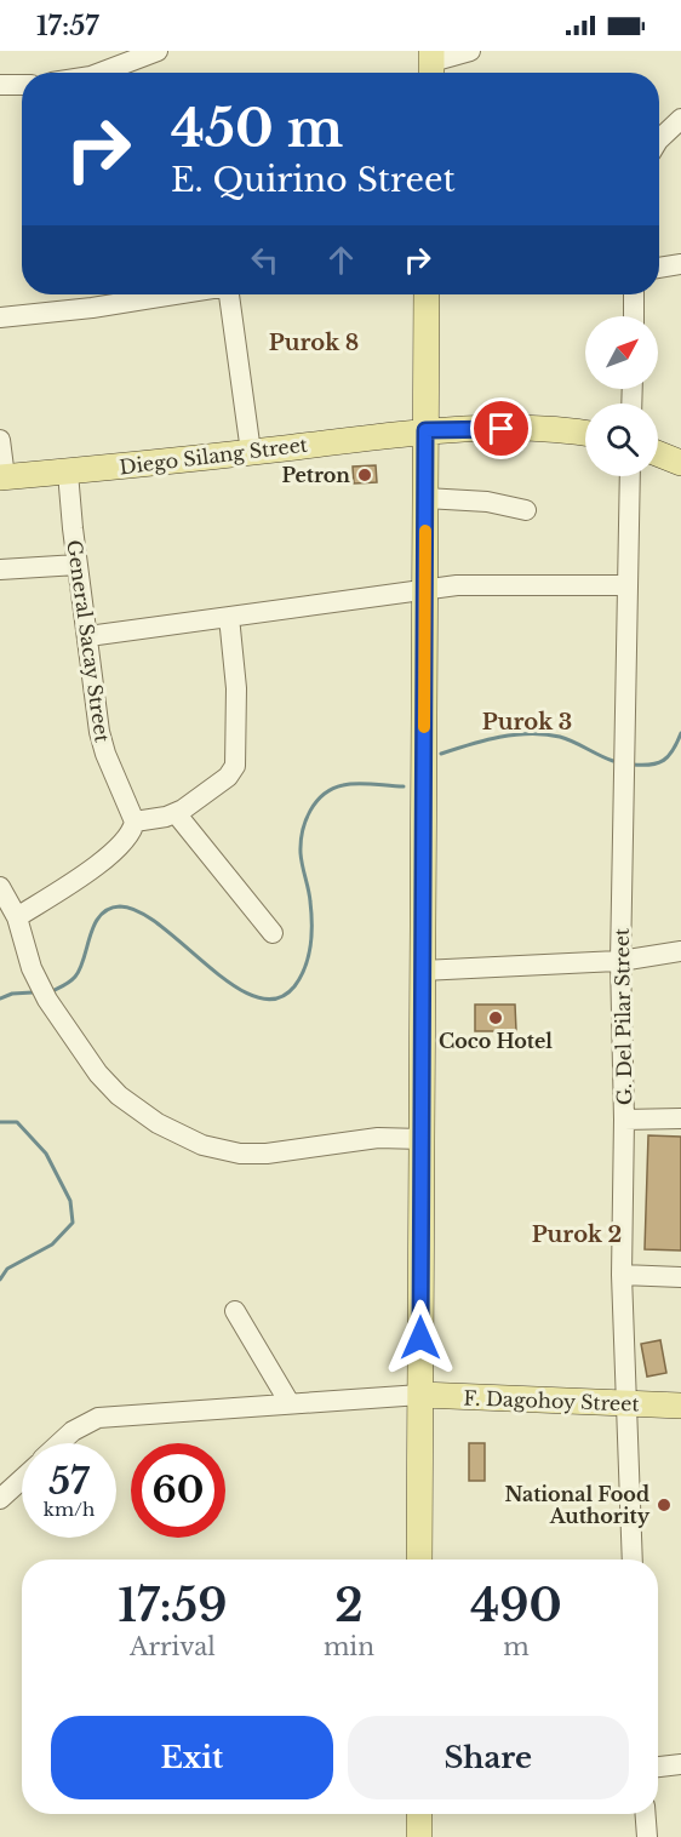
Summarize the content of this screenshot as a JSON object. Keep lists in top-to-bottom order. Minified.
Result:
{"streets":{"main road":["Diego Silang Street","F. Dagohoy Street"],"street":["General Sacay Street","G. Del Pilar Street"]},"crossings":[["Diego Silang Street","General Sacay Street"],["G. Del Pilar Street","F. Dagohoy Street"]],"districts":["Purok 8","Purok 3","Purok 2"],"places":["Petron","Coco Hotel","National Food Authority"],"north":"top right","page":{"status":"17:57","turn":["450 m","E. Quirino Street"],"speed":"57 km/h","limit":"60","eta":["17:59","Arrival","2","min","490","m"],"buttons":["Exit","Share"]}}
